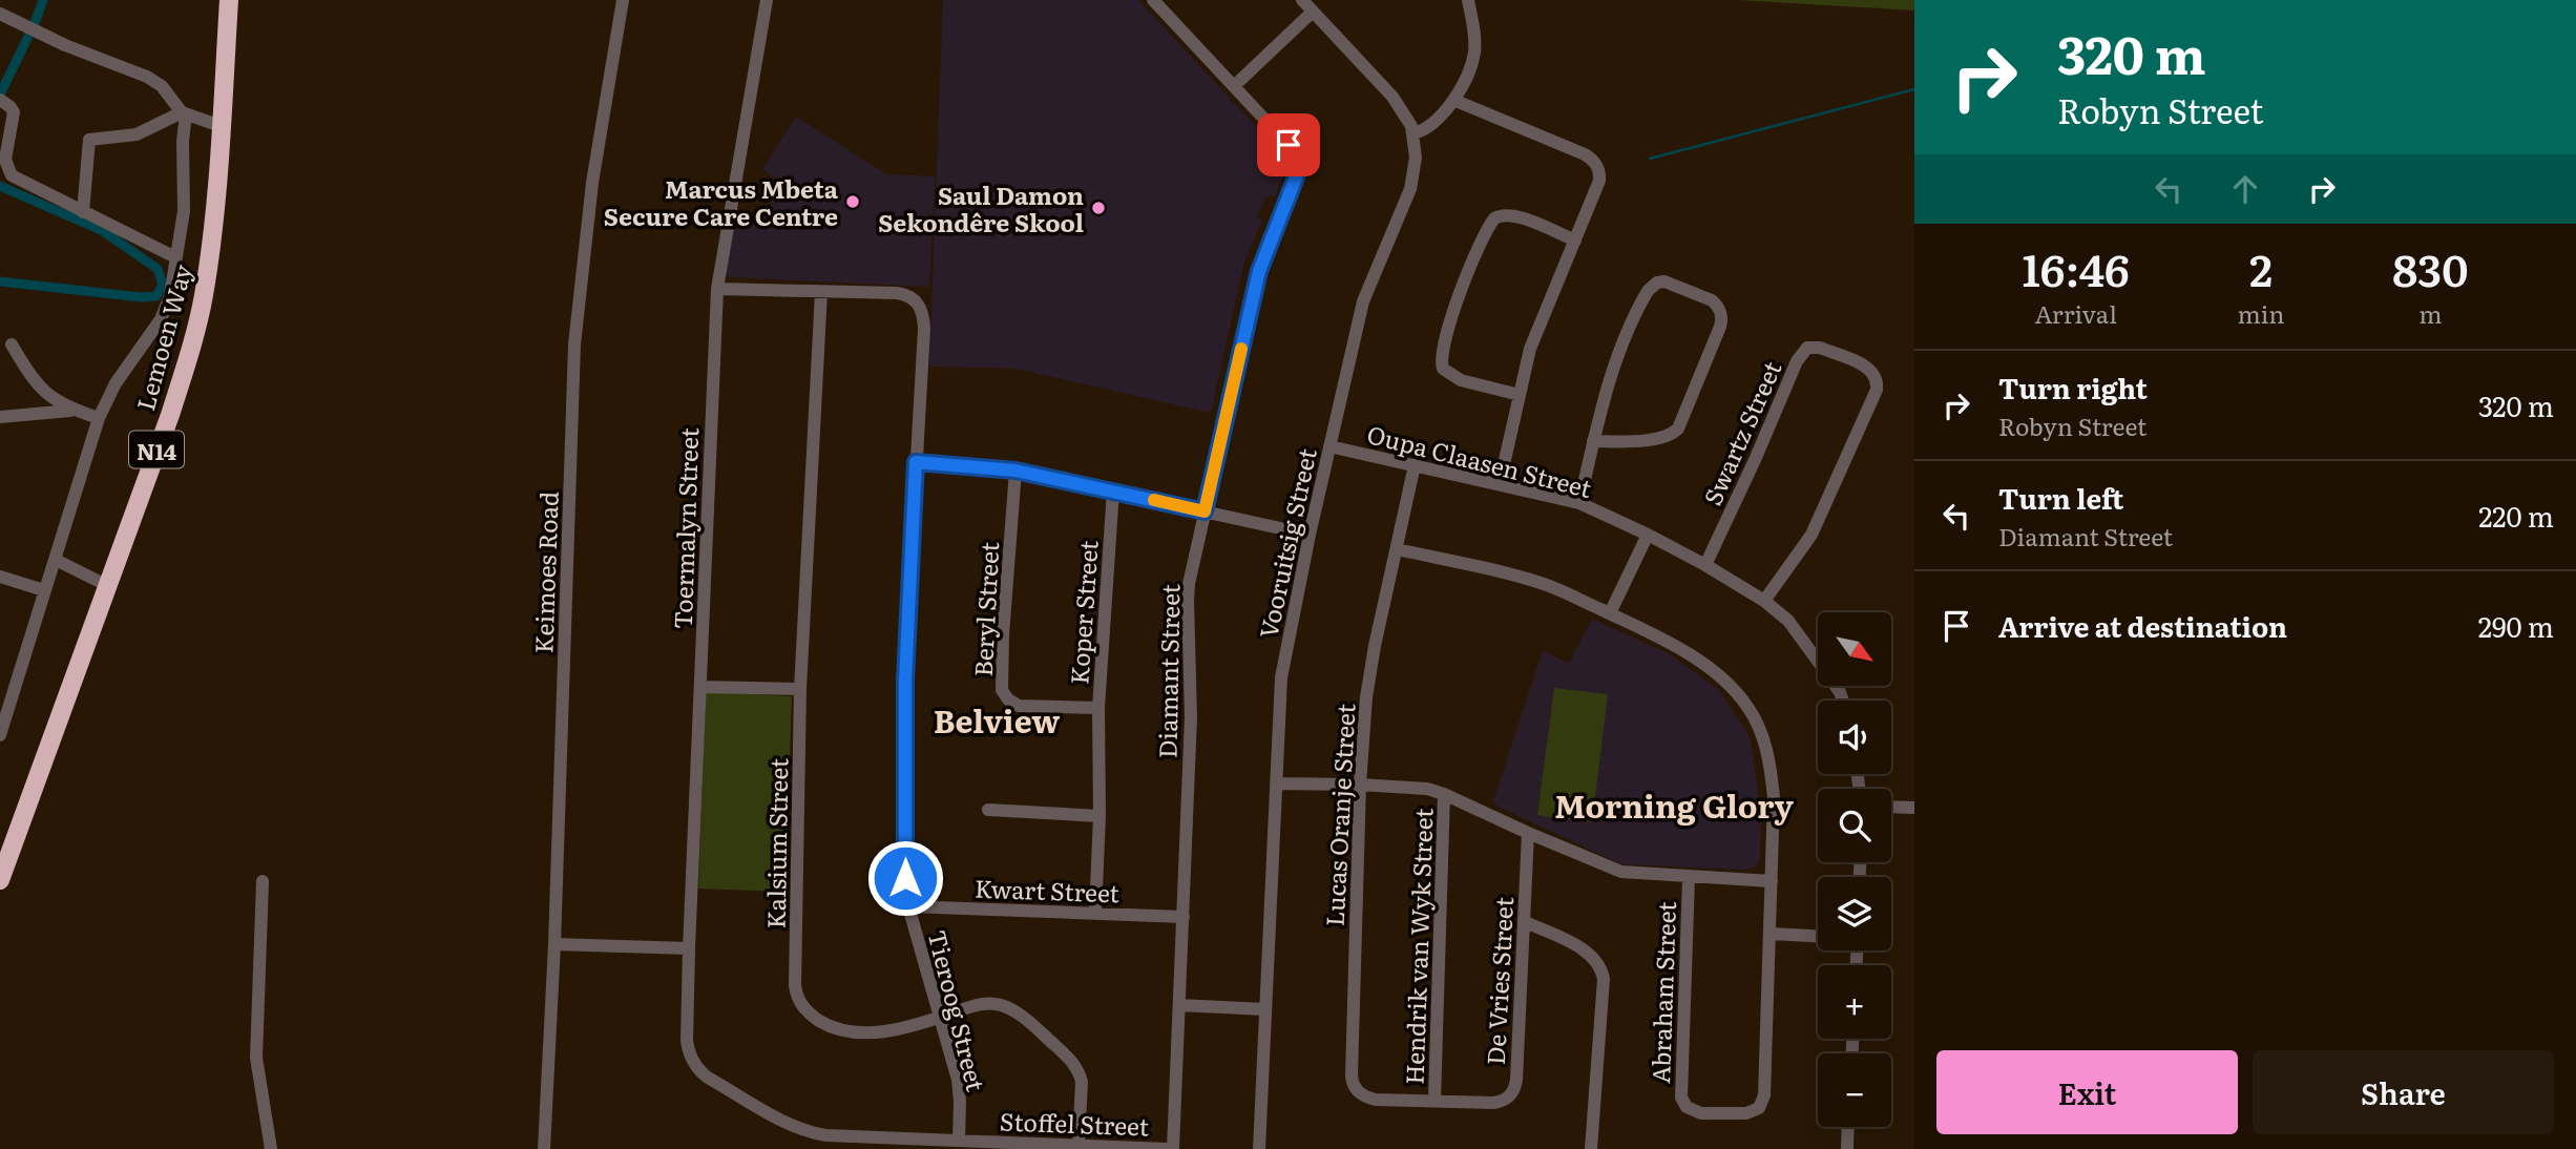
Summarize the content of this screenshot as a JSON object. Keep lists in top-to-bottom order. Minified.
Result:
{"streets":{"highway":["Lemoen Way","N14"],"street":["Swartz Street","Oupa Claasen Street","Toermalyn Street","Vooruitsig Street","Keimoes Road","Beryl Street","Koper Street","Diamant Street","Lucas Oranje Street","Kalsium Street","Kwart Street","Hendrik van Wyk Street","De Vries Street","Abraham Street","Tieroog Street","Stoffel Street"]},"crossings":[["Swartz Street","Oupa Claasen Street"],["Oupa Claasen Street","Vooruitsig Street"],["Oupa Claasen Street","Lucas Oranje Street"],["Toermalyn Street","Tieroog Street"],["Toermalyn Street","Stoffel Street"],["Beryl Street","Koper Street"],["Koper Street","Kwart Street"],["Diamant Street","Kwart Street"],["Lucas Oranje Street","Hendrik van Wyk Street"],["Lucas Oranje Street","De Vries Street"],["Kalsium Street","Tieroog Street"],["Kalsium Street","Stoffel Street"],["Kwart Street","Tieroog Street"],["Hendrik van Wyk Street","De Vries Street"],["Tieroog Street","Stoffel Street"]],"districts":["Belview","Morning Glory"],"places":["Marcus Mbeta Secure Care Centre","Saul Damon Sekondêre Skool"],"north":"bottom right","page":{"turn":["320 m","Robyn Street"],"eta":["16:46","Arrival","2","min","830","m"],"list":[{"name":"Turn right","note":"Robyn Street","value":"320 m"},{"name":"Turn left","note":"Diamant Street","value":"220 m"},{"name":"Arrive at destination","value":"290 m"}],"map_buttons":["+","−"],"buttons":["Exit","Share"]}}
